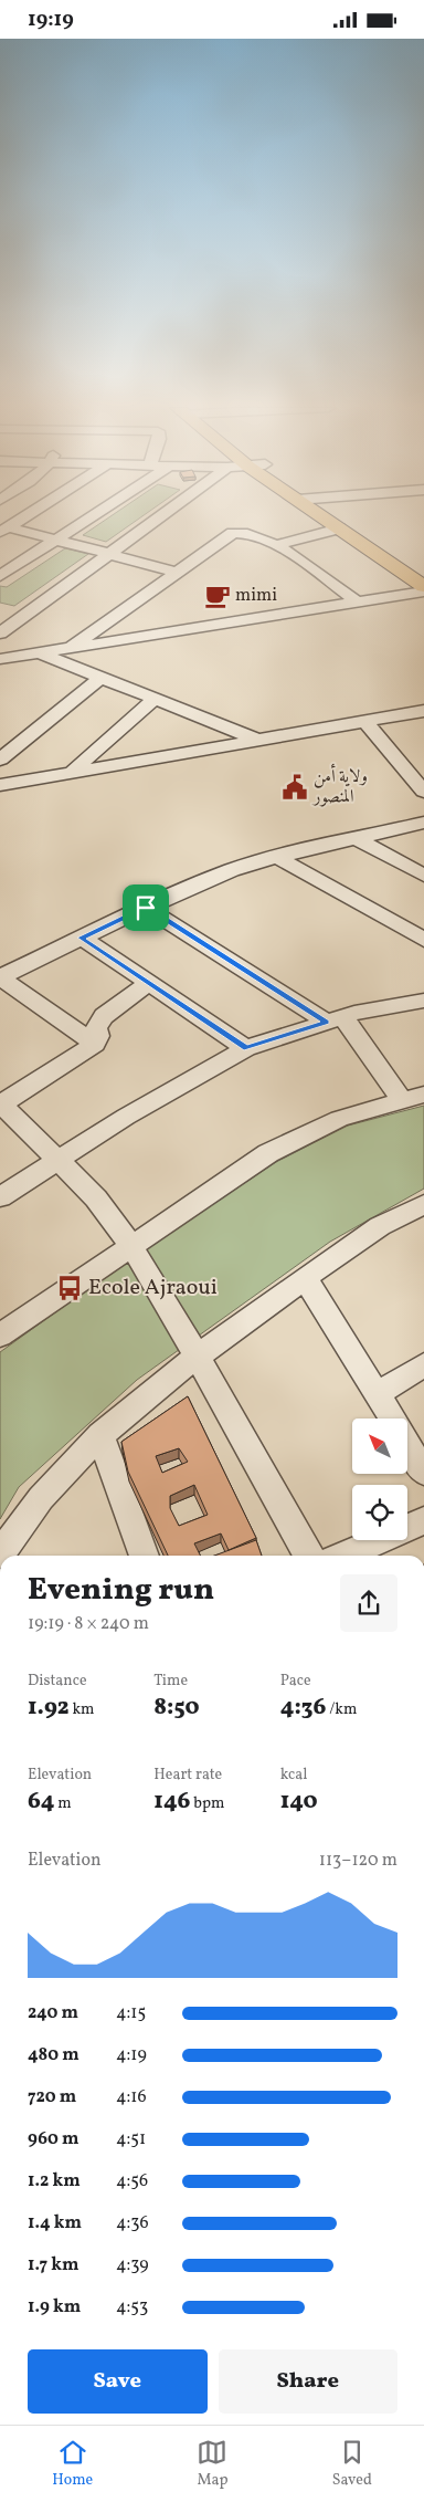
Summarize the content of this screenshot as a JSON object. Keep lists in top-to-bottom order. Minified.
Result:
{"places":{"cafe":["mimi"],"public building":["ولاية أمن المنصور"],"bus stop":["Ecole Ajraoui"]},"north":"top left","page":{"status":"19:19","heading":["Evening run","19:19 · 8 × 240 m"],"stats":[["Distance","1.92 km"],["Time","8:50"],["Pace","4:36 /km"],["Elevation","64 m"],["Heart rate","146 bpm"],["kcal","140"]],"chart":["Elevation","113–120 m"],"list":[{"name":"240 m","note":"4:15"},{"name":"480 m","note":"4:19"},{"name":"720 m","note":"4:16"},{"name":"960 m","note":"4:51"},{"name":"1.2 km","note":"4:56"},{"name":"1.4 km","note":"4:36"},{"name":"1.7 km","note":"4:39"},{"name":"1.9 km","note":"4:53"}],"buttons":["Save","Share"],"tabs":["Home","Map","Saved"]}}
